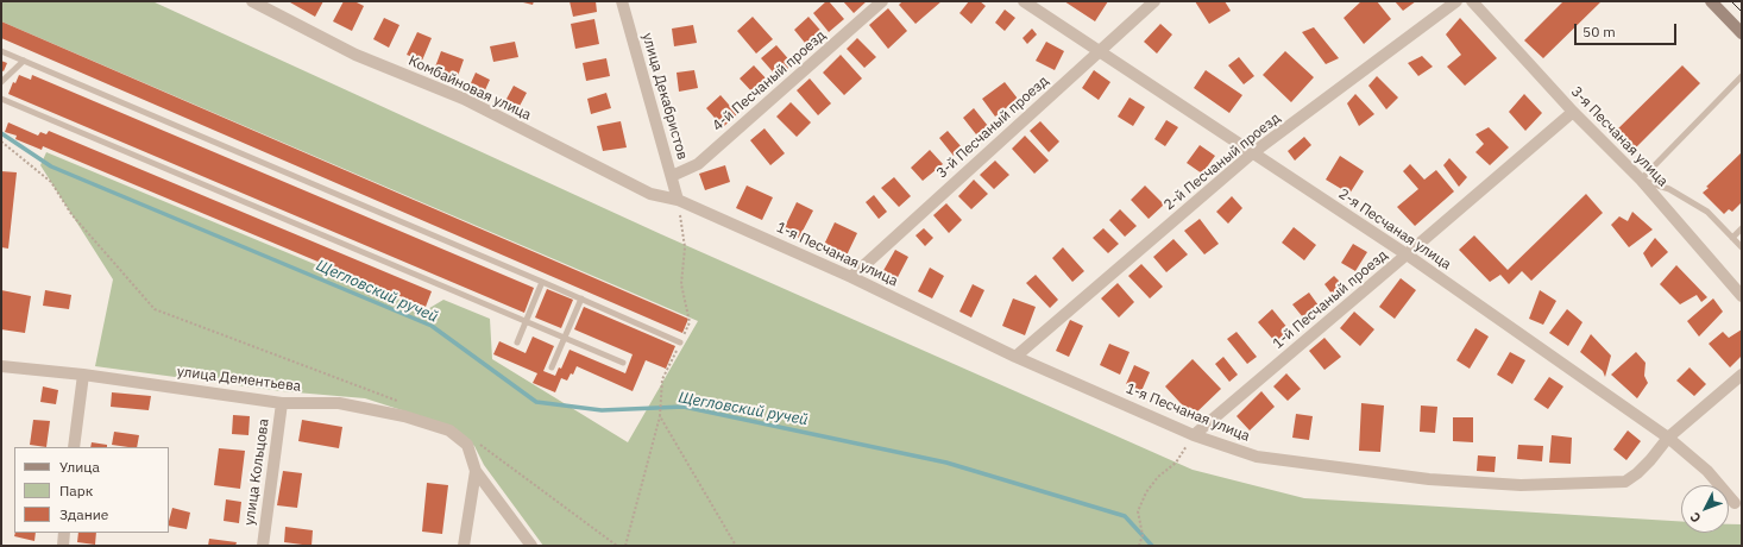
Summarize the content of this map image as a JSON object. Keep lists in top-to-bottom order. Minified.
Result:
{"streets":{"street":["4-й Песчаный проезд","Комбайновая улица","улица Декабристов","3-й Песчаный проезд","3-я Песчаная улица","2-й Песчаный проезд","2-я Песчаная улица","1-я Песчаная улица","1-й Песчаный проезд","улица Дементьева","улица Кольцова"]},"crossings":[["4-й Песчаный проезд","улица Декабристов"],["Комбайновая улица","улица Декабристов"],["Комбайновая улица","1-я Песчаная улица"],["улица Декабристов","1-я Песчаная улица"],["3-й Песчаный проезд","2-я Песчаная улица"],["3-й Песчаный проезд","1-я Песчаная улица"],["3-я Песчаная улица","1-й Песчаный проезд"],["2-й Песчаный проезд","2-я Песчаная улица"],["2-й Песчаный проезд","1-я Песчаная улица"],["2-я Песчаная улица","1-я Песчаная улица"],["2-я Песчаная улица","1-й Песчаный проезд"],["1-я Песчаная улица","1-й Песчаный проезд"],["улица Дементьева","улица Кольцова"]],"water":["Щегловский ручей"],"legend":["Улица","Парк","Здание"],"scale_bar":"50 m","north":"bottom left"}
